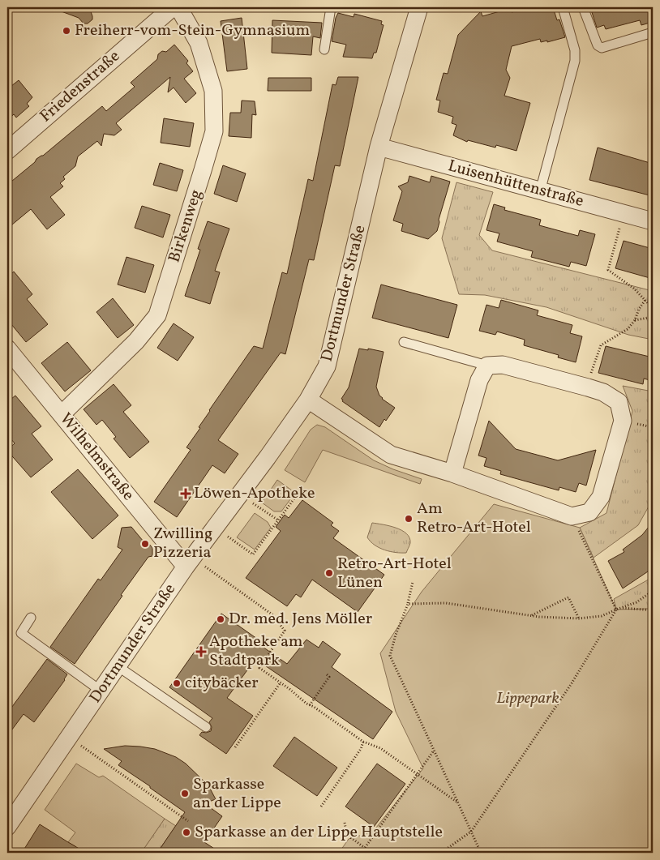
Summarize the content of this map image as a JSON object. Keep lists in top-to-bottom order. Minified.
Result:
{"streets":{"street":["Friedenstraße","Luisenhüttenstraße","Birkenweg","Dortmunder Straße","Wilhelmstraße"]},"crossings":[["Luisenhüttenstraße","Dortmunder Straße"],["Birkenweg","Wilhelmstraße"],["Dortmunder Straße","Wilhelmstraße"]],"parks":["Lippepark"],"places":{"other":["Freiherr-vom-Stein-Gymnasium","Am Retro-Art-Hotel","Zwilling Pizzeria","Retro-Art-Hotel Lünen","Dr. med. Jens Möller","citybäcker","Sparkasse an der Lippe","Sparkasse an der Lippe Hauptstelle"],"health":["Löwen-Apotheke","Apotheke am Stadtpark"]}}
